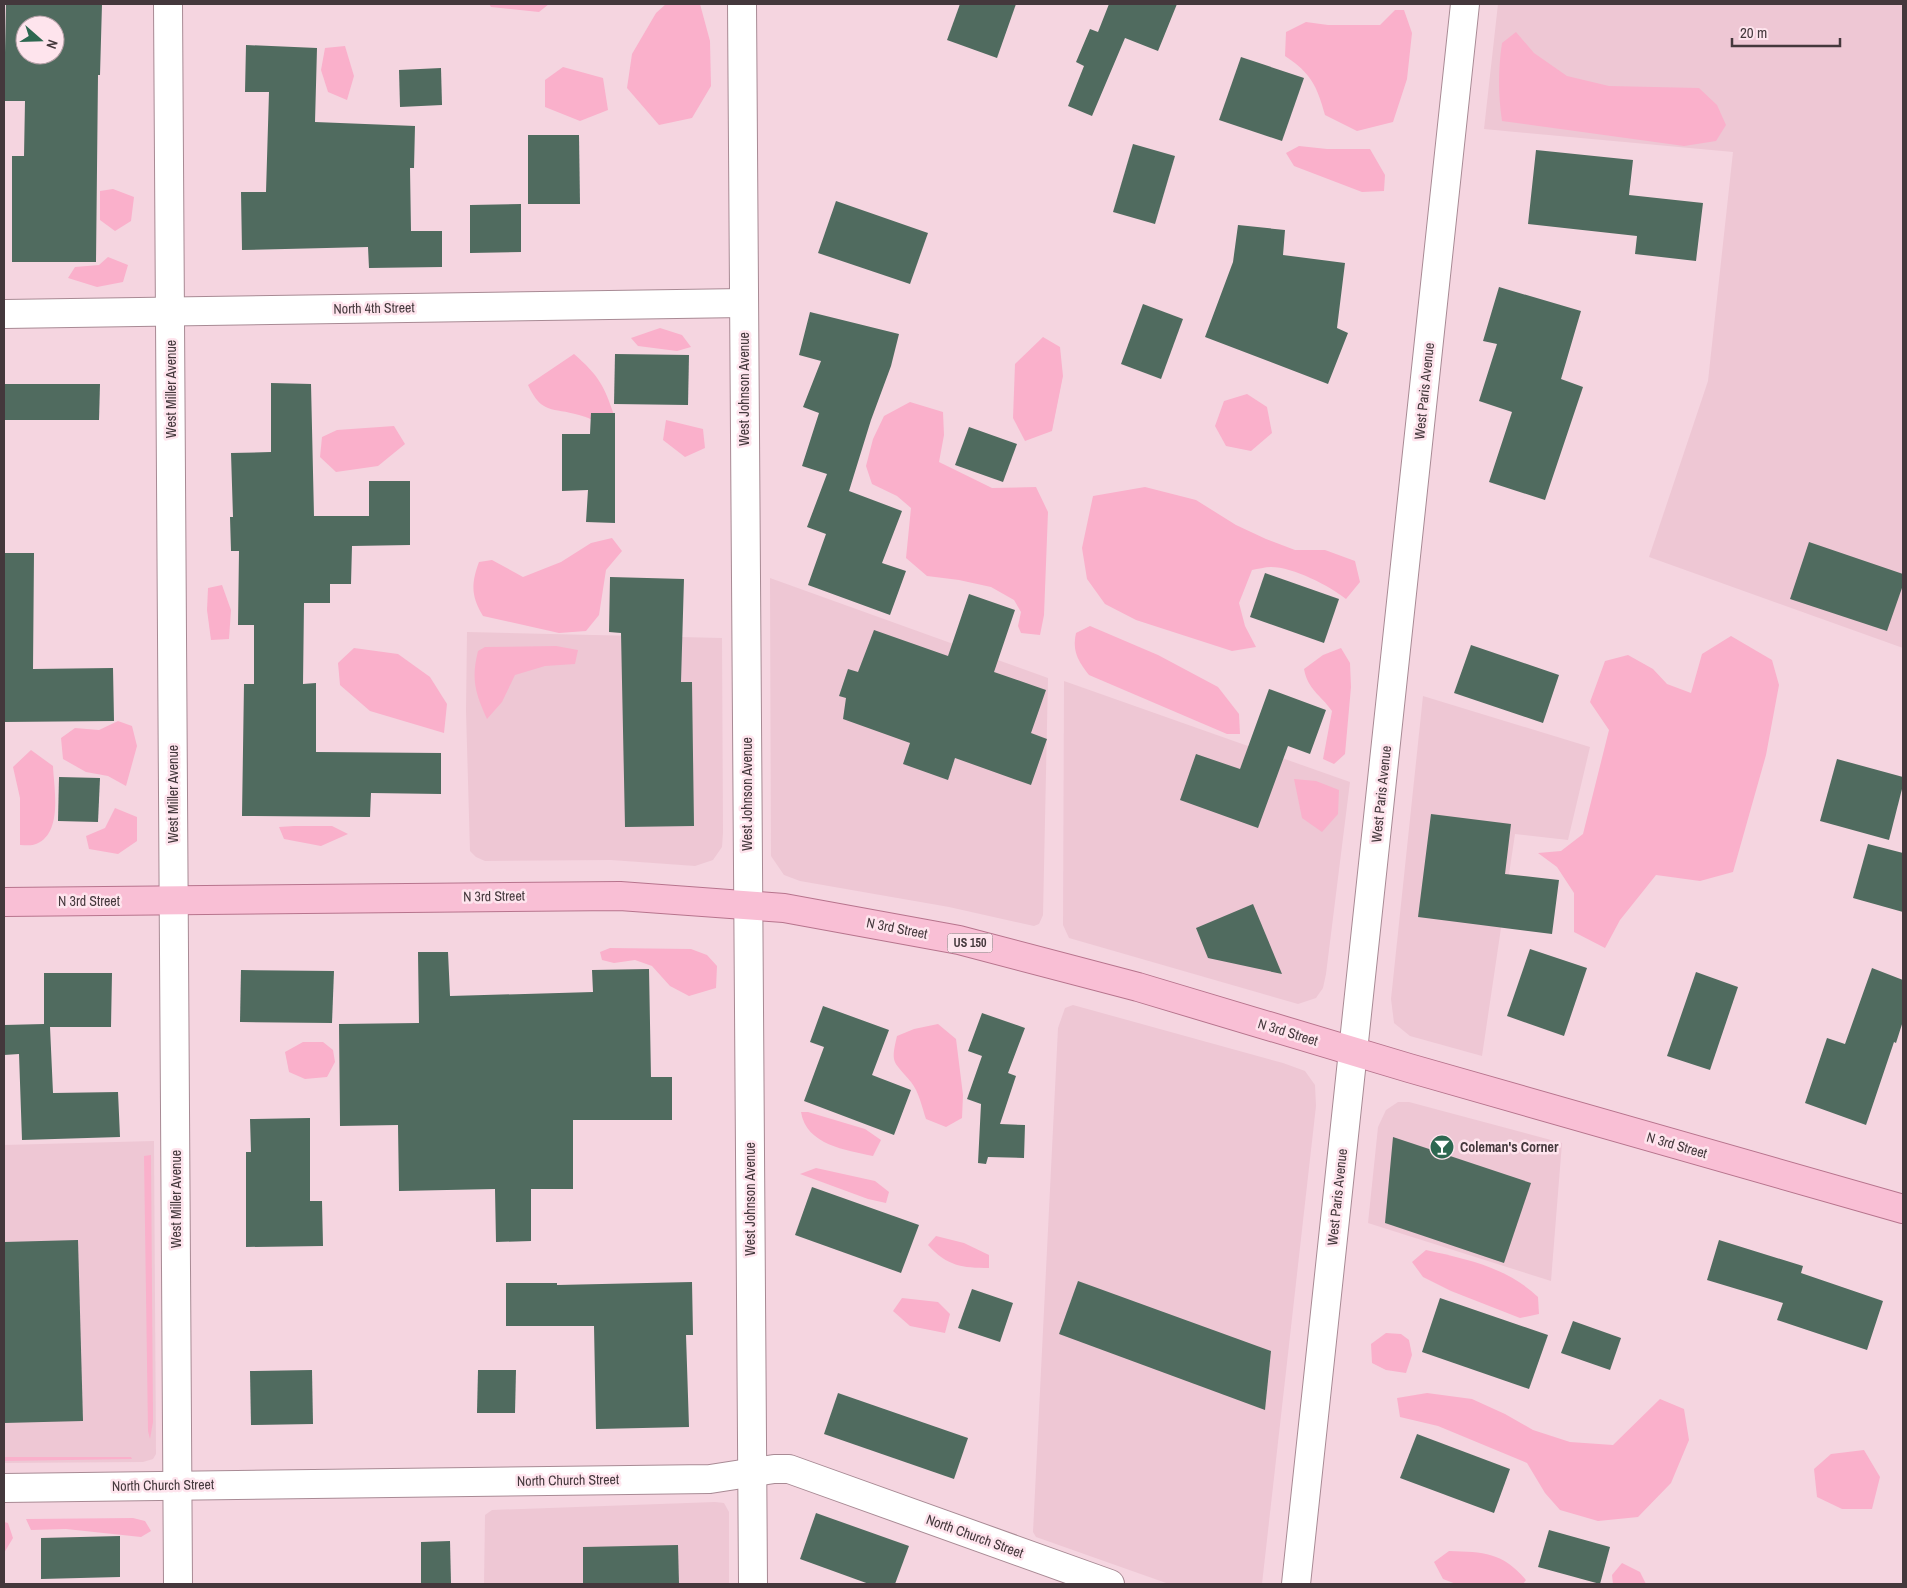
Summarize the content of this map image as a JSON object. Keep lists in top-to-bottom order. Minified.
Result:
{"streets":{"main road":["N 3rd Street","US 150"],"street":["North 4th Street","West Miller Avenue","West Johnson Avenue","West Paris Avenue","North Church Street"]},"crossings":[["North 4th Street","West Miller Avenue"],["North 4th Street","West Johnson Avenue"],["West Miller Avenue","N 3rd Street"],["West Miller Avenue","North Church Street"],["West Johnson Avenue","N 3rd Street"],["West Johnson Avenue","North Church Street"],["West Paris Avenue","N 3rd Street"]],"places":{"bar":["Coleman's Corner"]},"scale_bar":"20 m","north":"right"}
